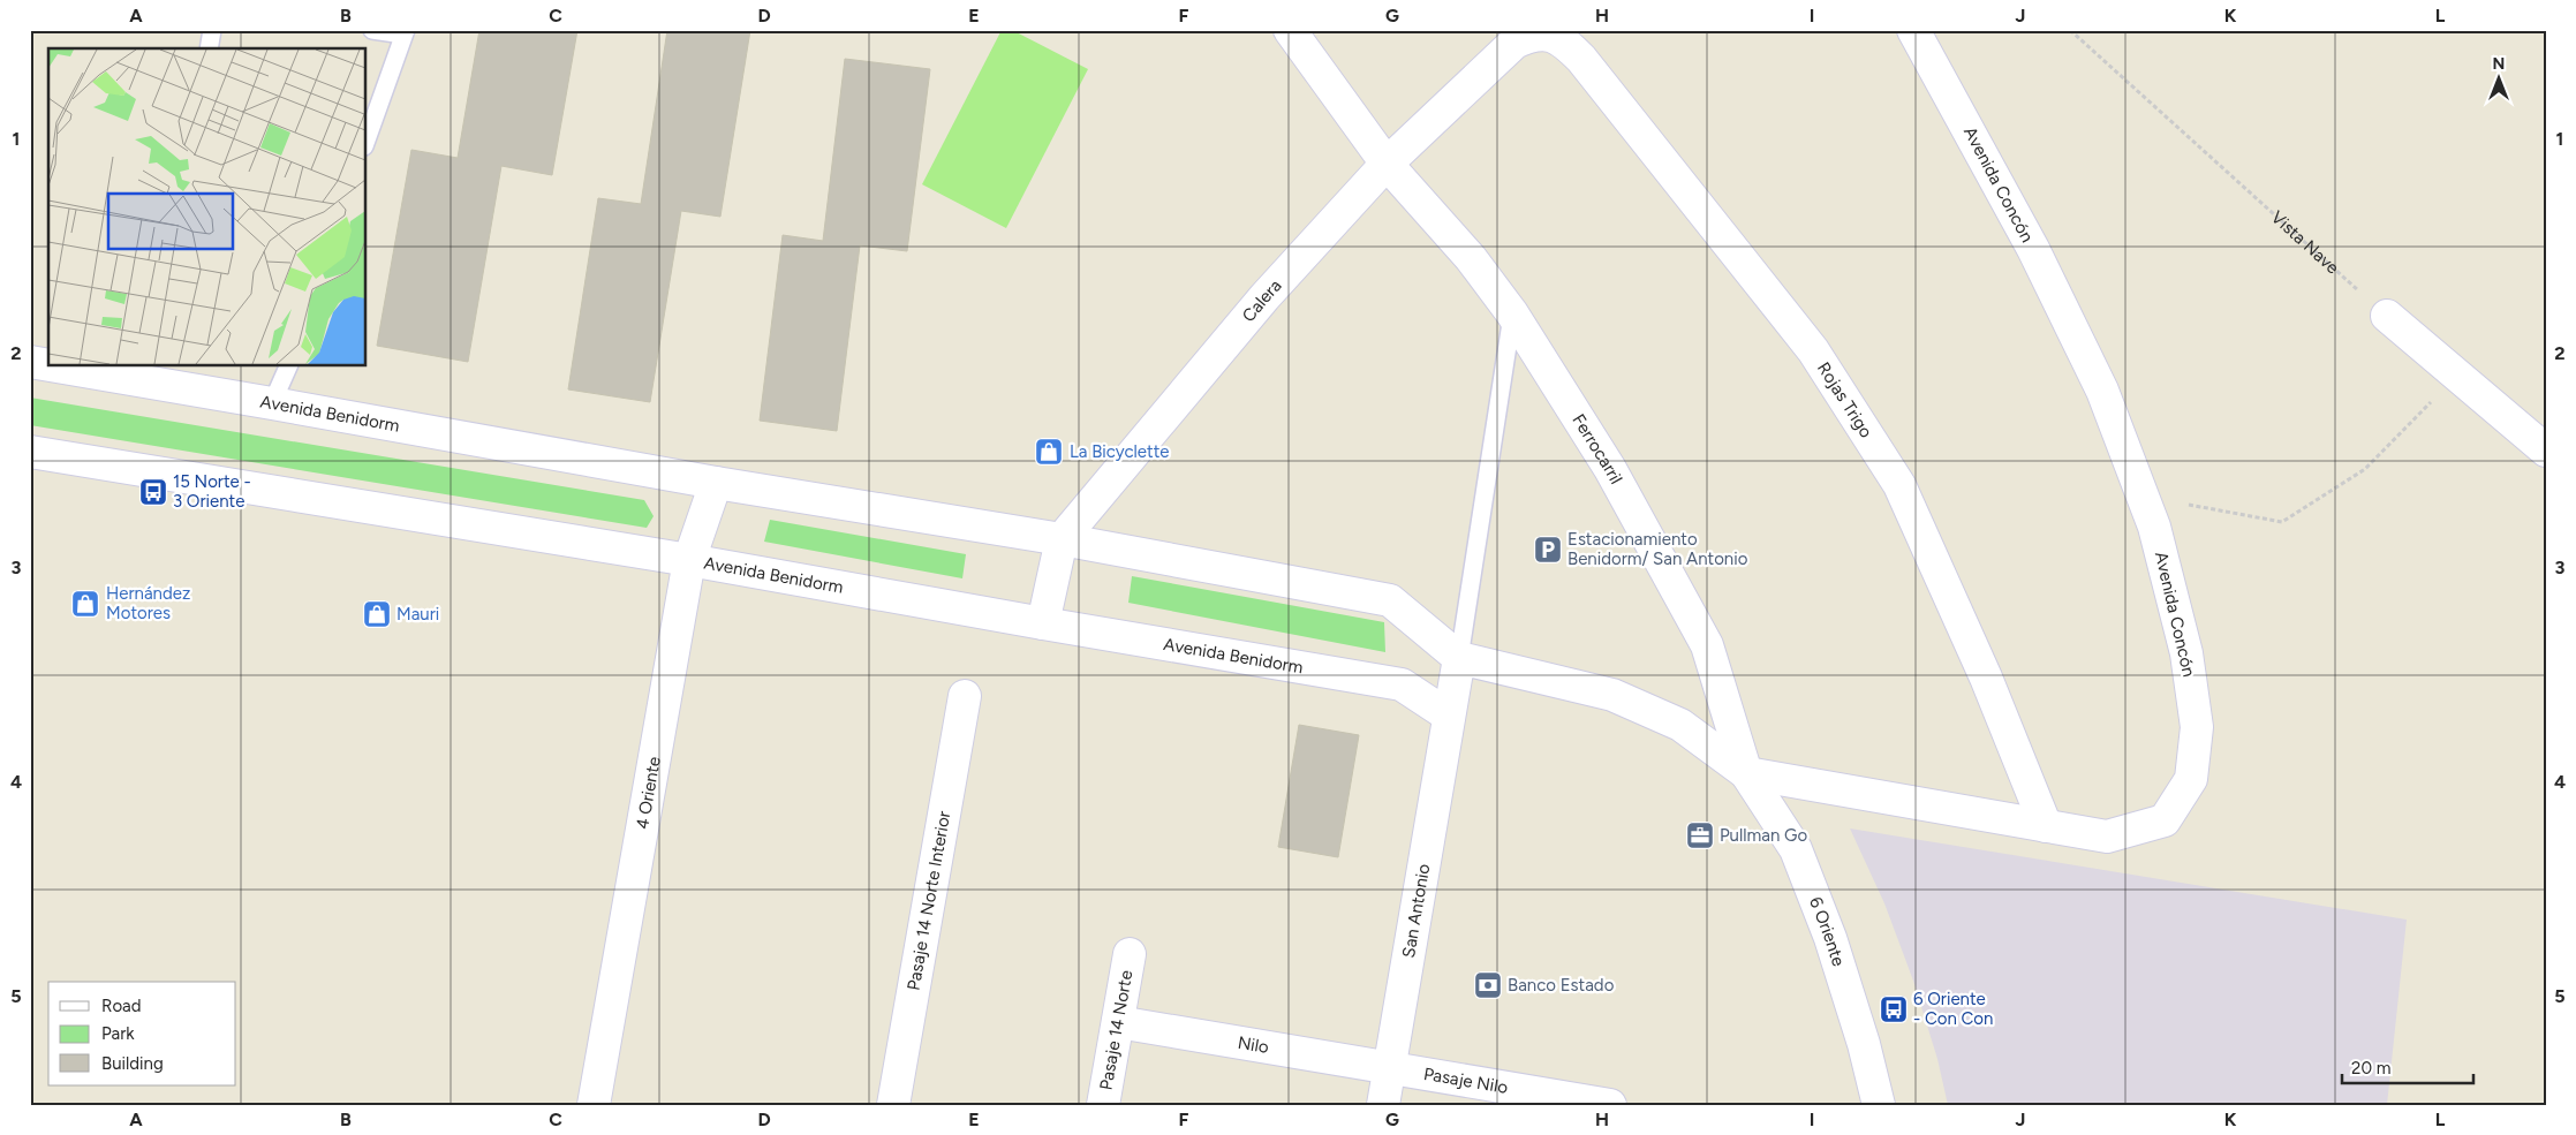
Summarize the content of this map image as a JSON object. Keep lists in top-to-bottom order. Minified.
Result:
{"streets":{"street":["Avenida Concón","Calera","Rojas Trigo","Avenida Benidorm","Ferrocarril","4 Oriente","Pasaje 14 Norte Interior","San Antonio","6 Oriente","Pasaje 14 Norte","Nilo","Pasaje Nilo"],"path":["Vista Nave"]},"crossings":[["Avenida Concón","Rojas Trigo"],["Avenida Concón","Avenida Benidorm"],["Avenida Concón","Ferrocarril"],["Avenida Concón","6 Oriente"],["Calera","Rojas Trigo"],["Calera","Avenida Benidorm"],["Calera","Ferrocarril"],["Avenida Benidorm","Ferrocarril"],["Avenida Benidorm","4 Oriente"],["Avenida Benidorm","San Antonio"],["Avenida Benidorm","6 Oriente"],["Ferrocarril","6 Oriente"],["San Antonio","Nilo"],["San Antonio","Pasaje Nilo"],["Pasaje 14 Norte","Nilo"],["Nilo","Pasaje Nilo"]],"places":{"shop":["La Bicyclette","Hernández Motores","Mauri"],"bus stop":["15 Norte - 3 Oriente","6 Oriente - Con Con"],"parking":["Estacionamiento Benidorm/ San Antonio"],"office":["Pullman Go"],"bank":["Banco Estado"]},"legend":["Road","Park","Building"],"scale_bar":"20 m","north":"top","grid":{"columns":["A","B","C","D","E","F","G","H","I","J","K","L"],"rows":["1","2","3","4","5"]}}
